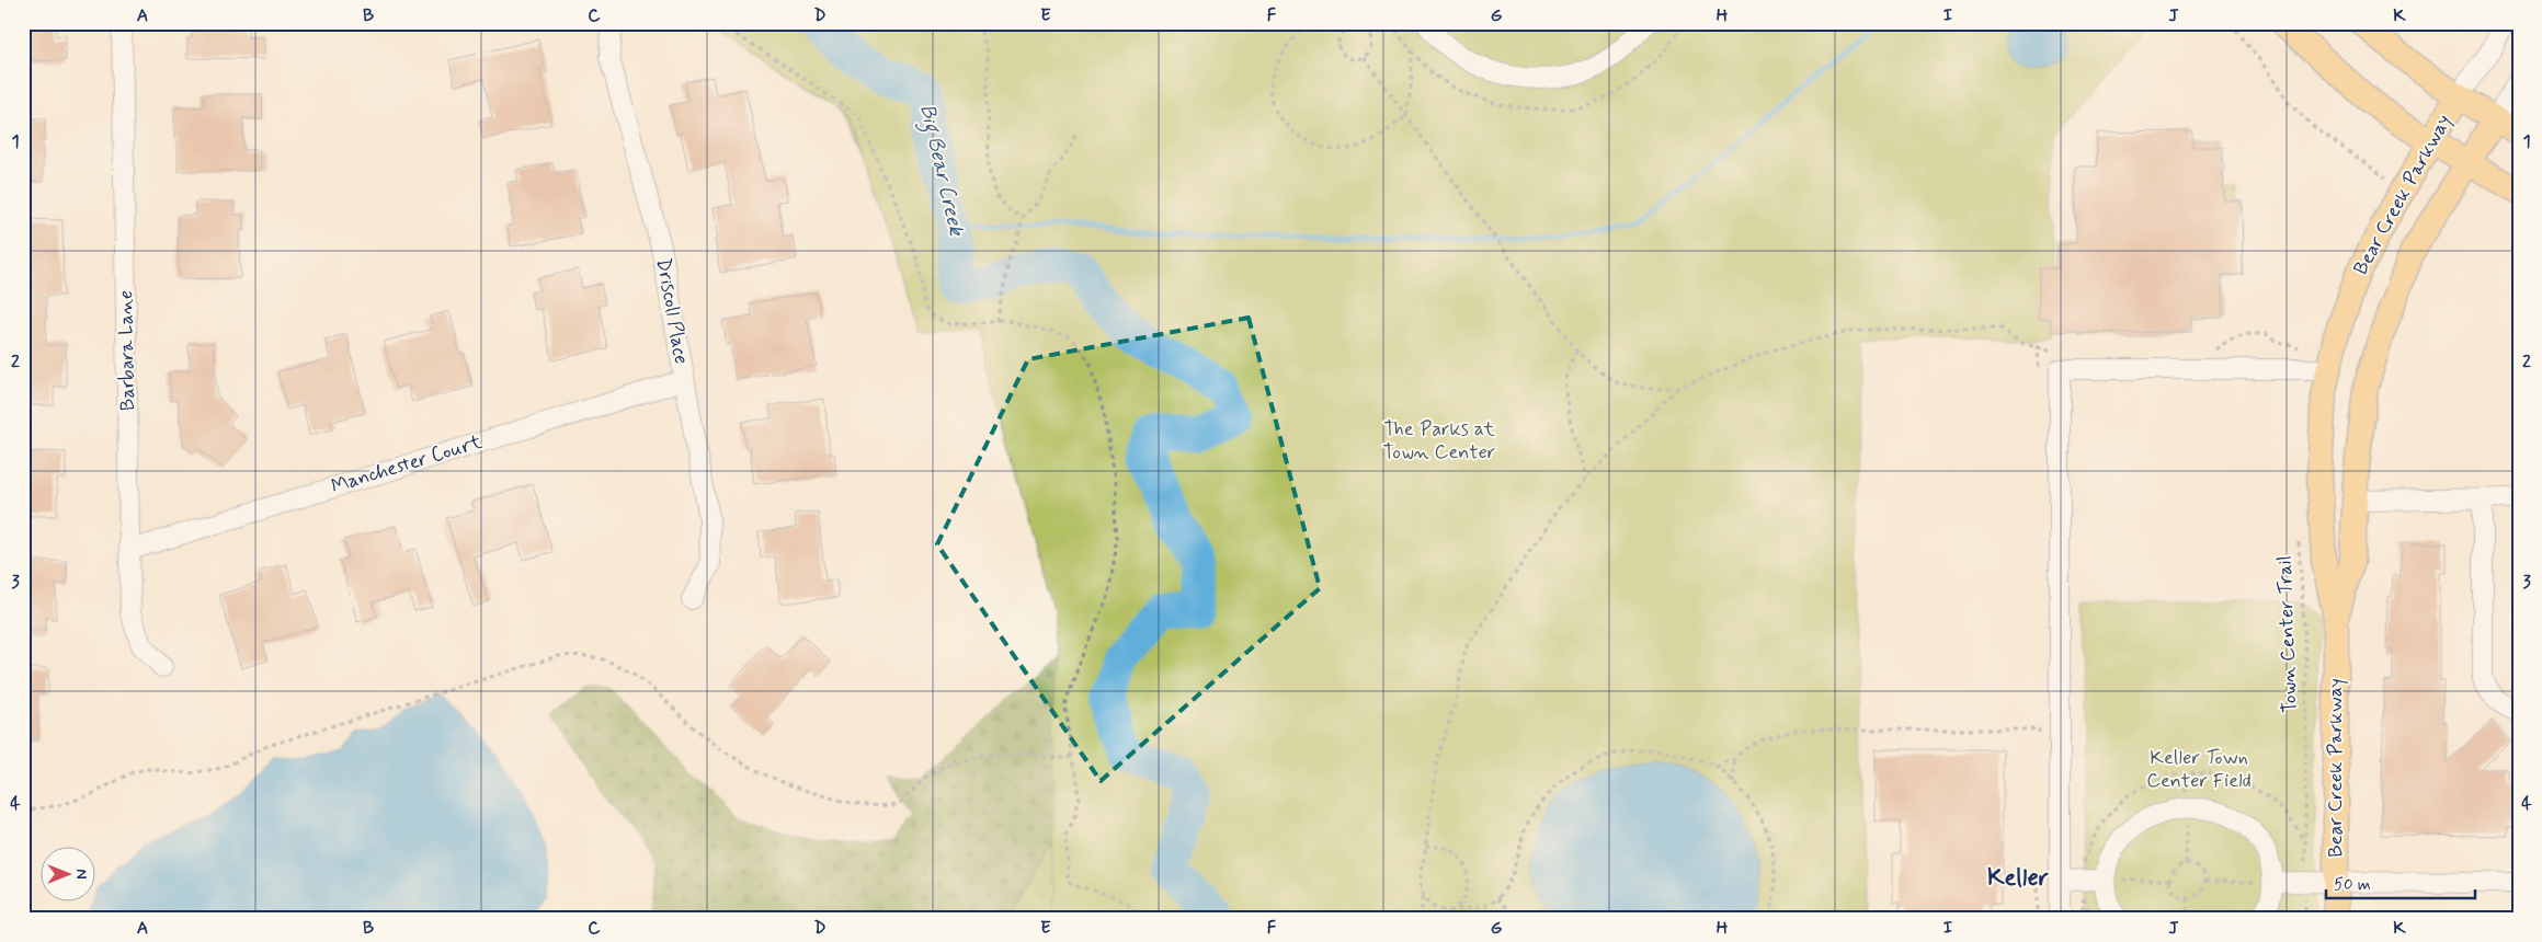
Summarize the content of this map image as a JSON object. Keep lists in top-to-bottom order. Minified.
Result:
{"streets":{"main road":["Bear Creek Parkway"],"street":["Driscoll Place","Barbara Lane","Manchester Court"],"path":["Town Center Trail"]},"crossings":[["Driscoll Place","Manchester Court"],["Barbara Lane","Manchester Court"]],"districts":["Keller"],"water":["Big Bear Creek"],"parks":["The Parks at Town Center","Keller Town Center Field"],"scale_bar":"50 m","north":"right","grid":{"columns":["A","B","C","D","E","F","G","H","I","J","K"],"rows":["1","2","3","4"]}}
